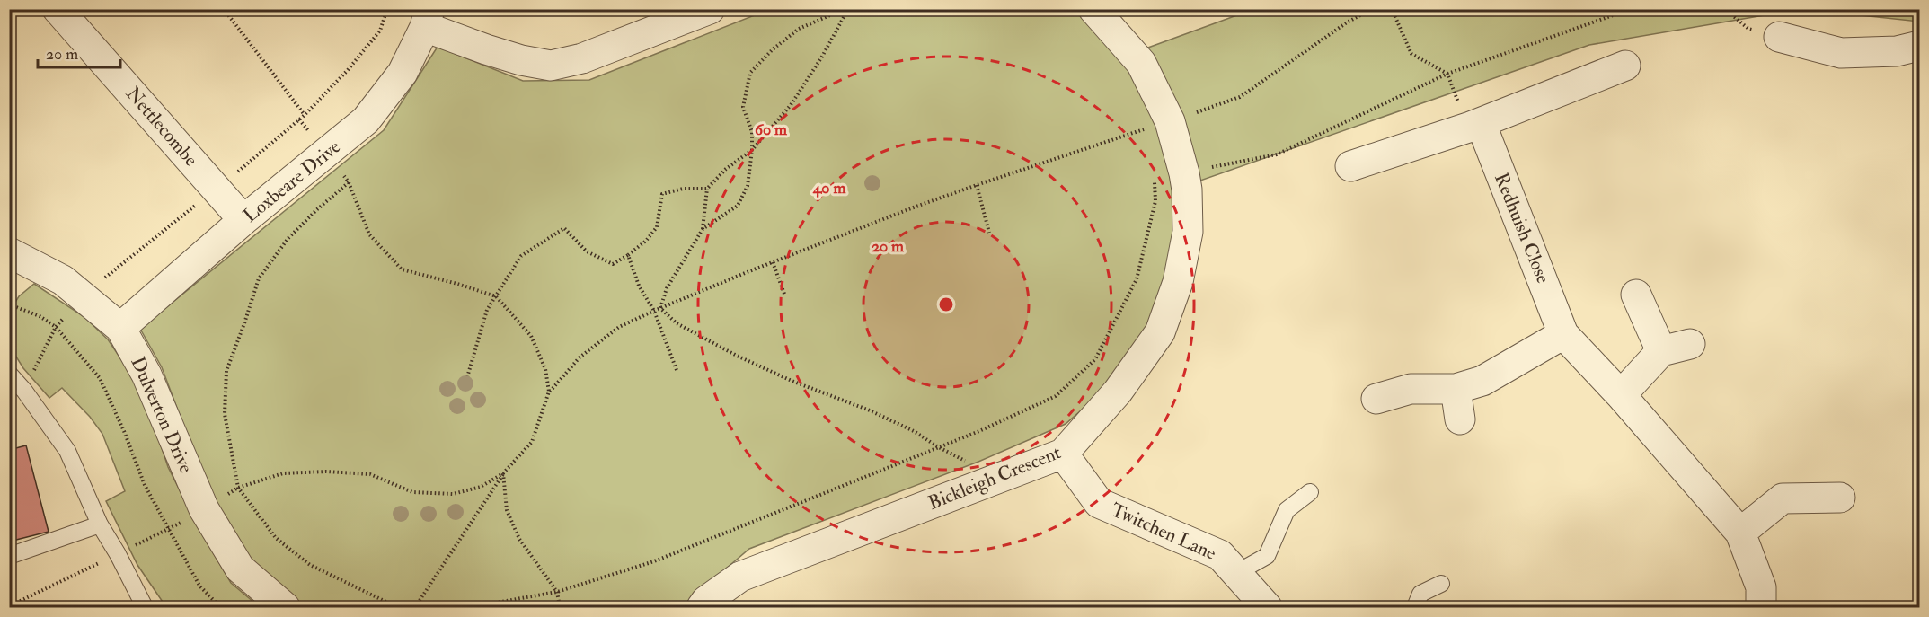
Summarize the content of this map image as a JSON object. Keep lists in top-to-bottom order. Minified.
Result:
{"streets":{"street":["Nettlecombe","Loxbeare Drive","Redhuish Close","Dulverton Drive","Bickleigh Crescent","Twitchen Lane"]},"crossings":[["Nettlecombe","Loxbeare Drive"],["Loxbeare Drive","Dulverton Drive"],["Bickleigh Crescent","Twitchen Lane"]],"scale_bar":"20 m","rings":["60 m","40 m","20 m"]}
